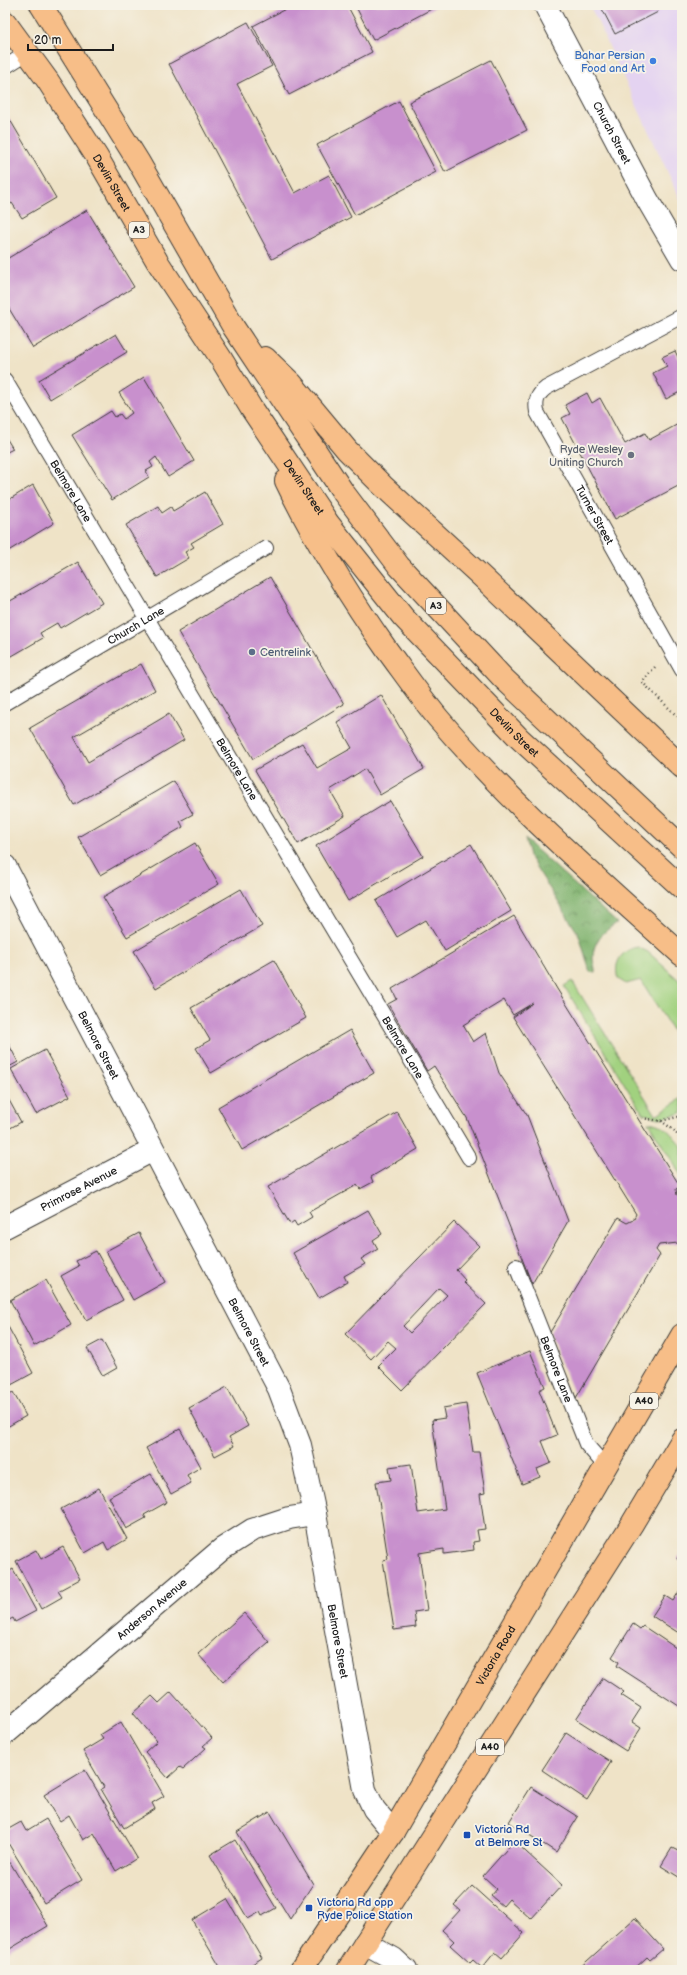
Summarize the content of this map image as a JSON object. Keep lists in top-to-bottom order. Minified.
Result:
{"streets":{"highway":["Devlin Street","A3","A40","Victoria Road"],"street":["Church Street","Belmore Street","Primrose Avenue","Anderson Avenue"],"lane":["Belmore Lane","Turner Street","Church Lane"]},"crossings":[["Belmore Lane","Church Lane"],["Belmore Lane","Victoria Road"],["Belmore Street","Primrose Avenue"],["Belmore Street","Anderson Avenue"],["Belmore Street","Victoria Road"]],"places":{"other":["Bahar Persian Food and Art","Ryde Wesley Uniting Church","Centrelink"],"transit":["Victoria Rd at Belmore St","Victoria Rd opp Ryde Police Station"]},"scale_bar":"20 m"}
